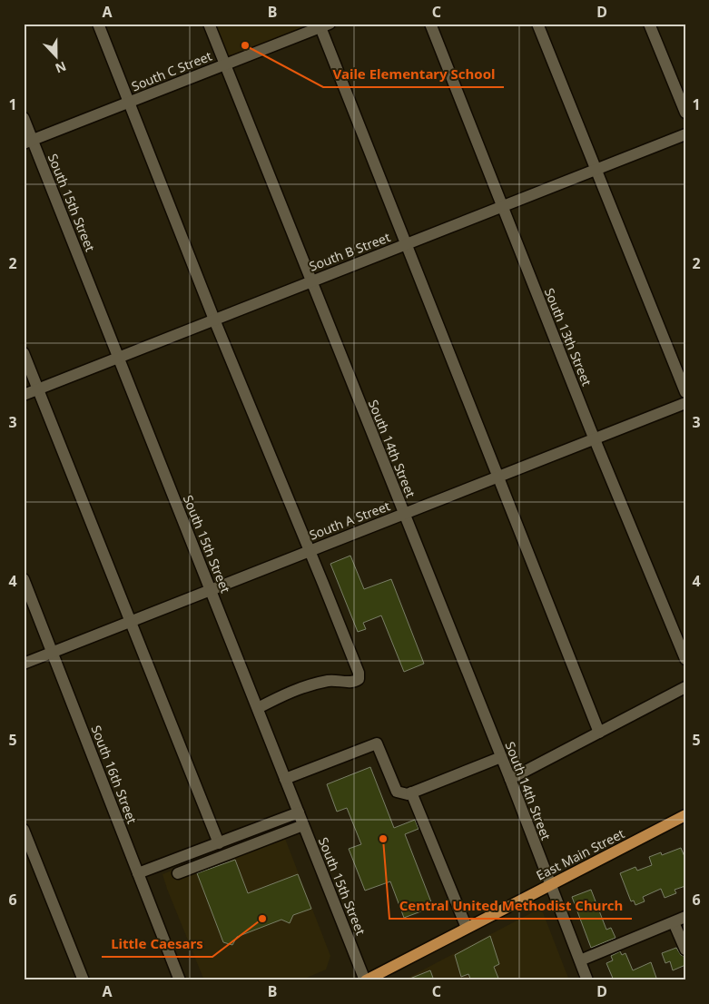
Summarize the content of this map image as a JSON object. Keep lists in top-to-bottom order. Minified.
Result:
{"streets":{"main road":["East Main Street"],"street":["South C Street","South 15th Street","South B Street","South 13th Street","South 14th Street","South A Street","South 16th Street"]},"crossings":[["South C Street","South 15th Street"],["South C Street","South 14th Street"],["South 15th Street","South B Street"],["South 15th Street","South A Street"],["South 15th Street","East Main Street"],["South B Street","South 13th Street"],["South B Street","South 14th Street"],["South 13th Street","South A Street"],["South 14th Street","South A Street"],["South 14th Street","East Main Street"],["South A Street","South 16th Street"]],"places":["Vaile Elementary School","Central United Methodist Church","Little Caesars"],"north":"bottom","grid":{"columns":["A","B","C","D"],"rows":["1","2","3","4","5","6"]}}
